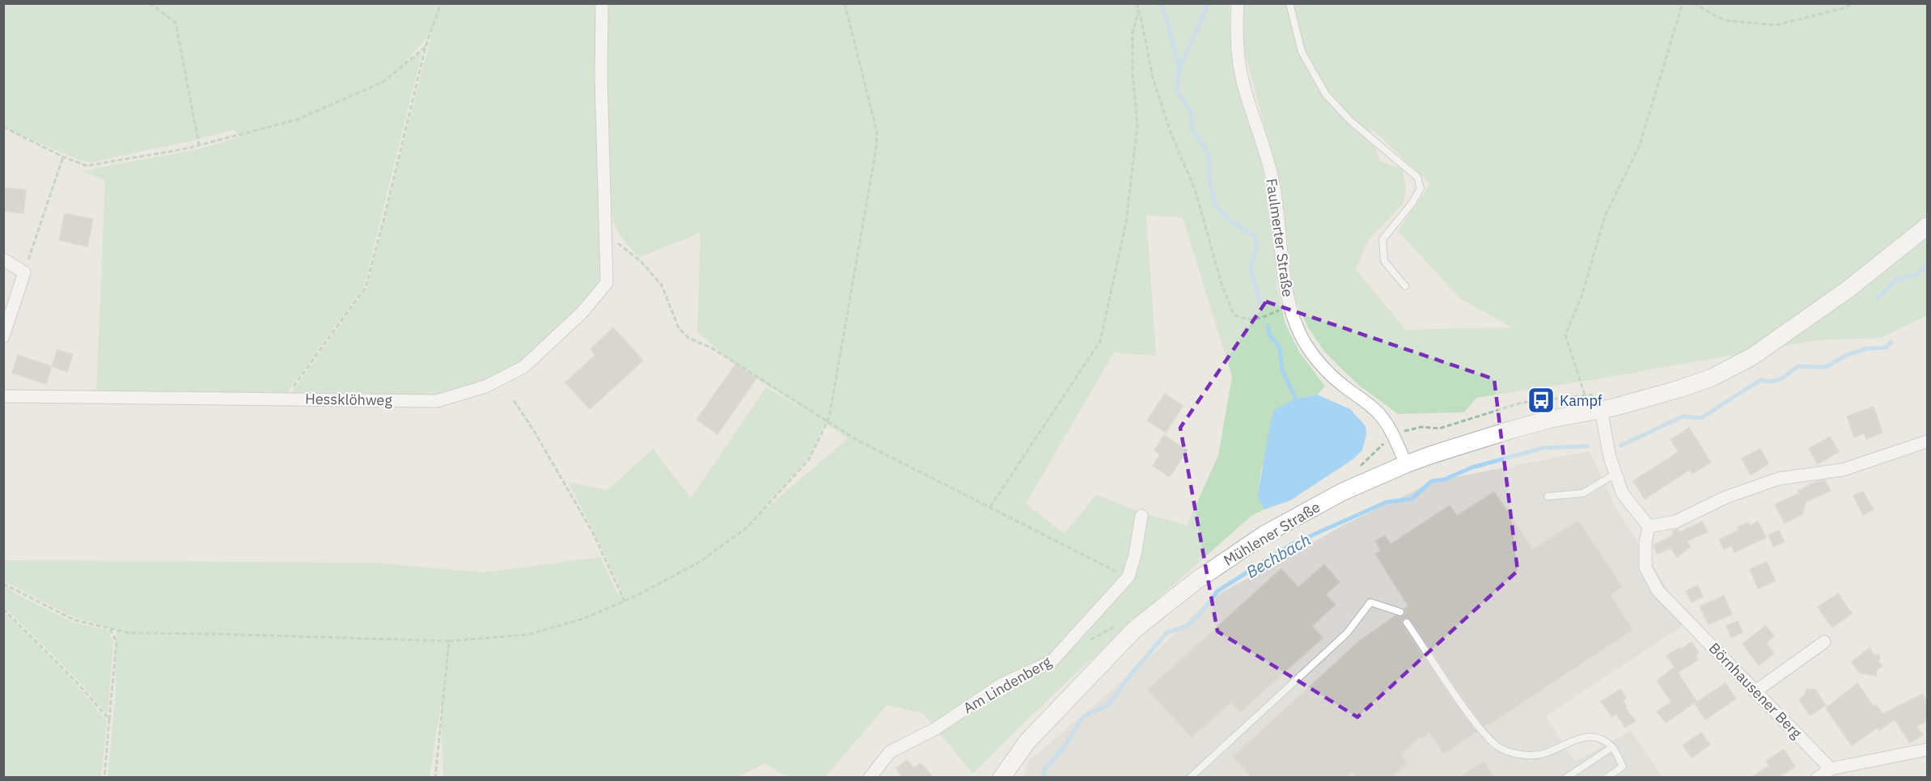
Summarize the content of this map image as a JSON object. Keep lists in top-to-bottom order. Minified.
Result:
{"streets":{"main road":["Mühlener Straße"],"street":["Faulmerter Straße","Hessklöhweg","Am Lindenberg","Börnhausener Berg"]},"crossings":[["Faulmerter Straße","Mühlener Straße"]],"water":["Bechbach"],"places":{"bus stop":["Kampf"]}}
